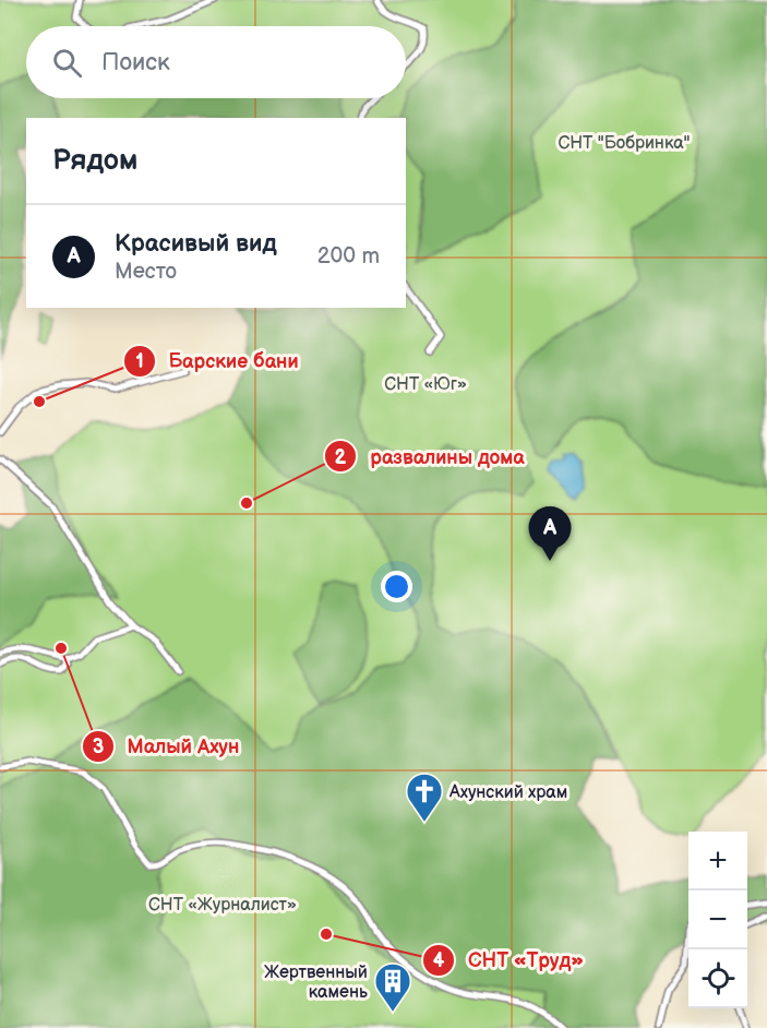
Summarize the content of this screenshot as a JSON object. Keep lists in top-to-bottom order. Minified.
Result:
{"parks":["СНТ \"Бобринка\"","СНТ «Юг»","СНТ «Журналист»"],"places":{"other":["Барские бани","развалины дома","Малый Ахун","СНТ «Труд»"],"church":["Ахунский храм"],"building":["Жертвенный камень"]},"page":{"search":"Поиск","heading":"Рядом","list":[{"mark":"A","name":"Красивый вид","note":"Место","value":"200 m"}],"pins":"A","map_buttons":["+","−"]}}
